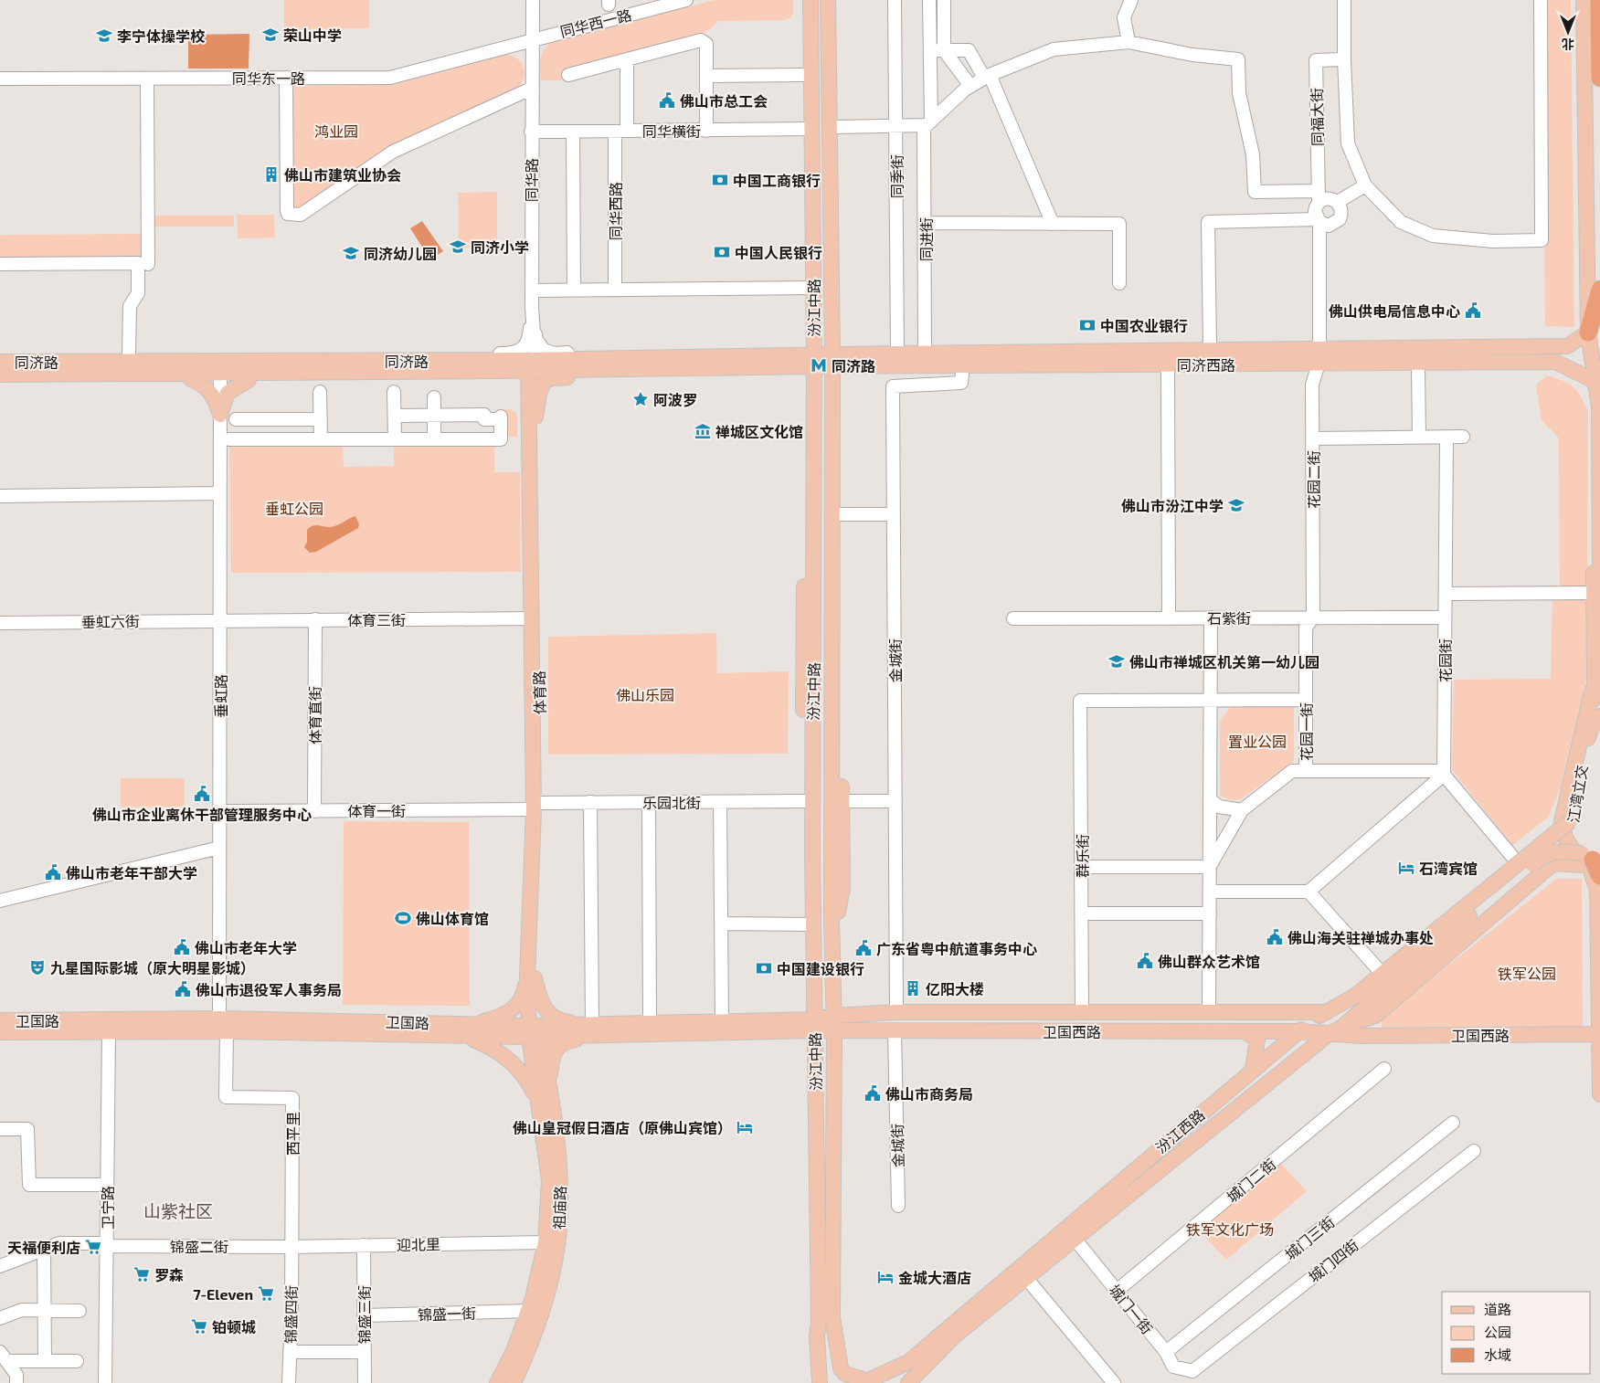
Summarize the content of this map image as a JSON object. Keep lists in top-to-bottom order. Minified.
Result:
{"streets":{"main road":["汾江中路","同济路","同济西路","体育路","江湾立交","卫国路","卫国西路","汾江西路","祖庙路"],"street":["同华西一路","同华东一路","同福大街","同华横街","同季街","同华路","同华西路","同进街","花园二街","石紫街","体育三街","垂虹六街","金城街","花园街","垂虹路","体育直街","花园一街","乐园北街","体育一街","群乐街","西平里","城门二街","卫宁路","城门三街","迎北里","锦盛二街","城门四街","城门一街","锦盛一街","锦盛四街","锦盛三街"]},"crossings":[["同华西一路","同华东一路"],["同华西一路","同华路"],["同华东一路","同华路"],["同福大街","同济西路"],["同福大街","花园二街"],["同华横街","同华路"],["同华横街","同华西路"],["同华横街","汾江中路"],["同季街","同济西路"],["同华路","体育路"],["同进街","同济西路"],["汾江中路","同济路"],["汾江中路","同济西路"],["汾江中路","卫国西路"],["汾江中路","汾江西路"],["同济路","同济西路"],["同济路","体育路"],["同济路","垂虹路"],["同济西路","花园二街"],["花园二街","石紫街"],["花园二街","花园一街"],["石紫街","花园街"],["石紫街","花园一街"],["体育三街","垂虹六街"],["体育三街","体育路"],["体育三街","垂虹路"],["体育三街","体育直街"],["垂虹六街","垂虹路"],["金城街","卫国西路"],["体育路","乐园北街"],["体育路","体育一街"],["体育路","祖庙路"],["垂虹路","体育一街"],["垂虹路","卫国路"],["体育直街","体育一街"],["江湾立交","卫国西路"],["乐园北街","体育一街"],["群乐街","卫国西路"],["卫国西路","汾江西路"],["汾江西路","城门一街"],["西平里","迎北里"],["西平里","锦盛二街"],["西平里","锦盛四街"],["城门二街","城门一街"],["卫宁路","锦盛二街"],["祖庙路","迎北里"],["祖庙路","锦盛一街"],["城门三街","城门一街"],["迎北里","锦盛二街"],["迎北里","锦盛四街"],["迎北里","锦盛三街"],["锦盛二街","锦盛四街"],["城门四街","城门一街"],["锦盛一街","锦盛三街"]],"districts":["山紫社区"],"parks":["鸿业园","垂虹公园","佛山乐园","置业公园","铁军公园","铁军文化广场"],"places":{"school or university":["荣山中学","李宁体操学校","同济小学","同济幼儿园","佛山市汾江中学","佛山市禅城区机关第一幼儿园"],"public building":["佛山市总工会","佛山供电局信息中心","佛山市企业离休干部管理服务中心","佛山市老年干部大学","佛山海关驻禅城办事处","佛山市老年大学","广东省粤中航道事务中心","佛山群众艺术馆","佛山市退役军人事务局","佛山市商务局"],"building":["佛山市建筑业协会","亿阳大楼"],"bank":["中国工商银行","中国人民银行","中国农业银行","中国建设银行"],"metro station":["同济路"],"place":["阿波罗"],"museum":["禅城区文化馆"],"hotel":["石湾宾馆","佛山皇冠假日酒店（原佛山宾馆）","金城大酒店"],"sports":["佛山体育馆"],"theatre":["九星国际影城（原大明星影城）"],"supermarket":["天福便利店","罗森","7-Eleven","铂顿城"]},"legend":["道路","公园","水域"],"north":"bottom"}
